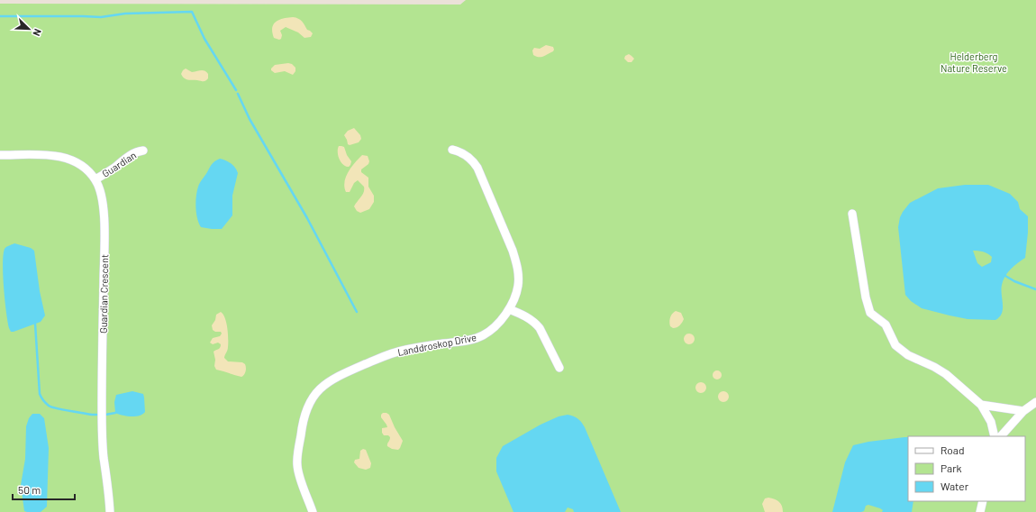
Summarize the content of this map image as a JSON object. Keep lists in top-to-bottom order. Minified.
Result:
{"streets":{"street":["Guardian","Guardian Crescent","Landdroskop Drive"]},"crossings":[["Guardian","Guardian Crescent"]],"parks":["Helderberg Nature Reserve"],"legend":["Road","Park","Water"],"scale_bar":"50 m","north":"bottom right"}
